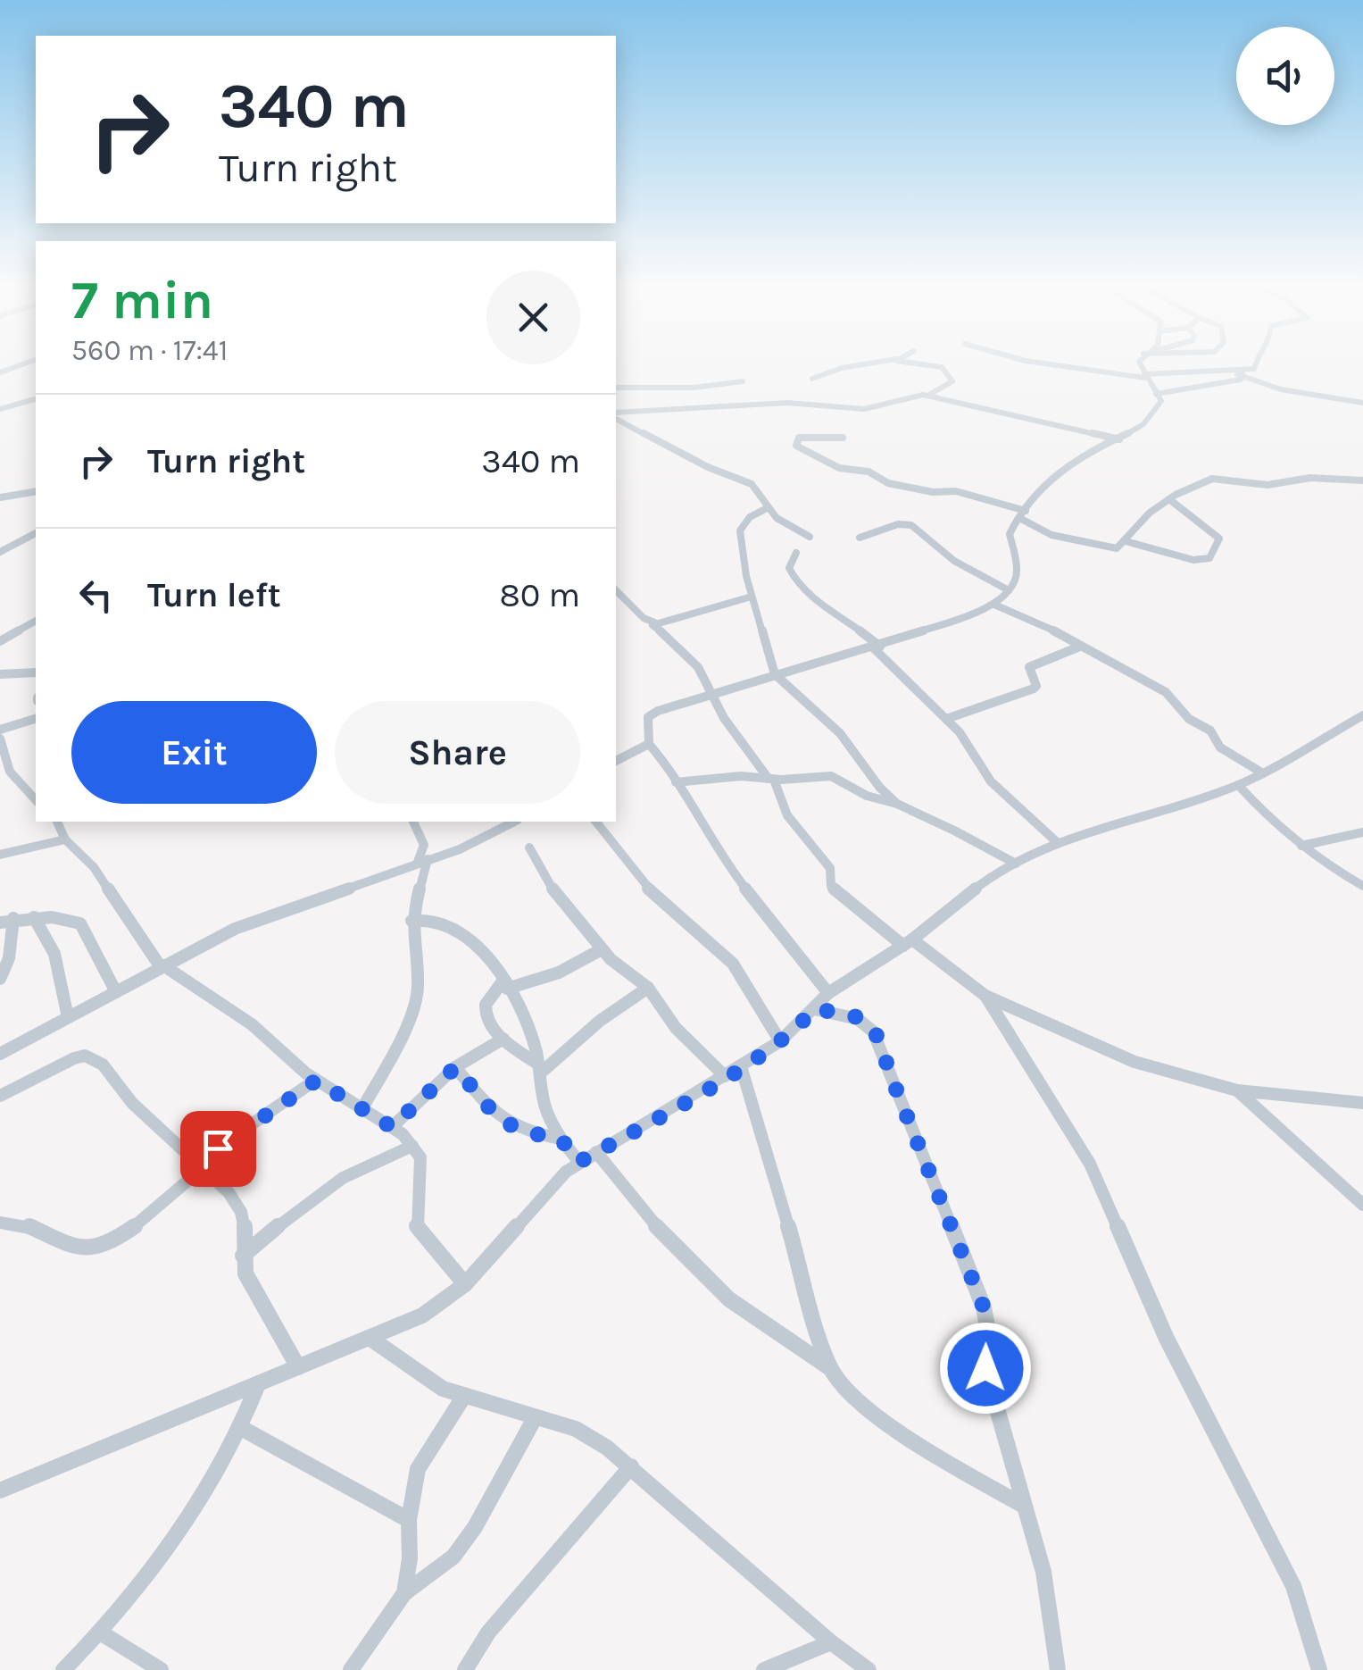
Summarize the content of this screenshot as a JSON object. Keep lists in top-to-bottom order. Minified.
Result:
{"page":{"turn":["340 m","Turn right"],"heading":["7 min","560 m · 17:41"],"list":[{"name":"Turn right","value":"340 m"},{"name":"Turn left","value":"80 m"}],"buttons":["Exit","Share"]}}
